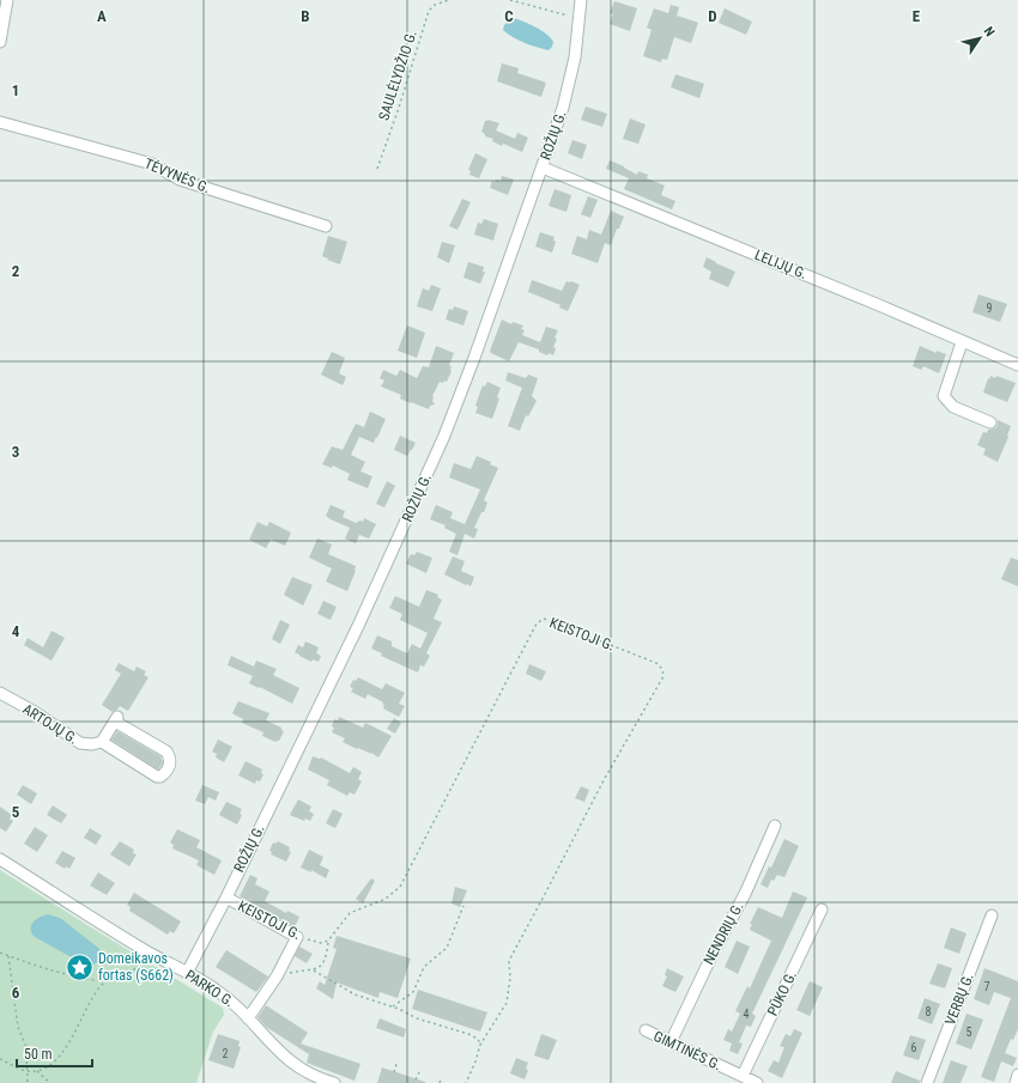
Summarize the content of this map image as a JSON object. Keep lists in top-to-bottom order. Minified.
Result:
{"streets":{"street":["ROŽIŲ G.","TĖVYNĖS G.","LELIJŲ G.","KEISTOJI G.","ARTOJŲ G.","NENDRIŲ G.","PARKO G.","PŪKO G.","VERBŲ G.","GIMTINĖS G."],"path":["SAULĖLYDŽIO G."]},"crossings":[["ROŽIŲ G.","LELIJŲ G."],["ROŽIŲ G.","KEISTOJI G."],["ROŽIŲ G.","PARKO G."],["NENDRIŲ G.","GIMTINĖS G."],["PŪKO G.","GIMTINĖS G."]],"places":{"place":["Domeikavos fortas (S662)"]},"house_numbers":["9","7","8","4","5","6","2"],"scale_bar":"50 m","north":"top right","grid":{"columns":["A","B","C","D","E"],"rows":["1","2","3","4","5","6"]}}
